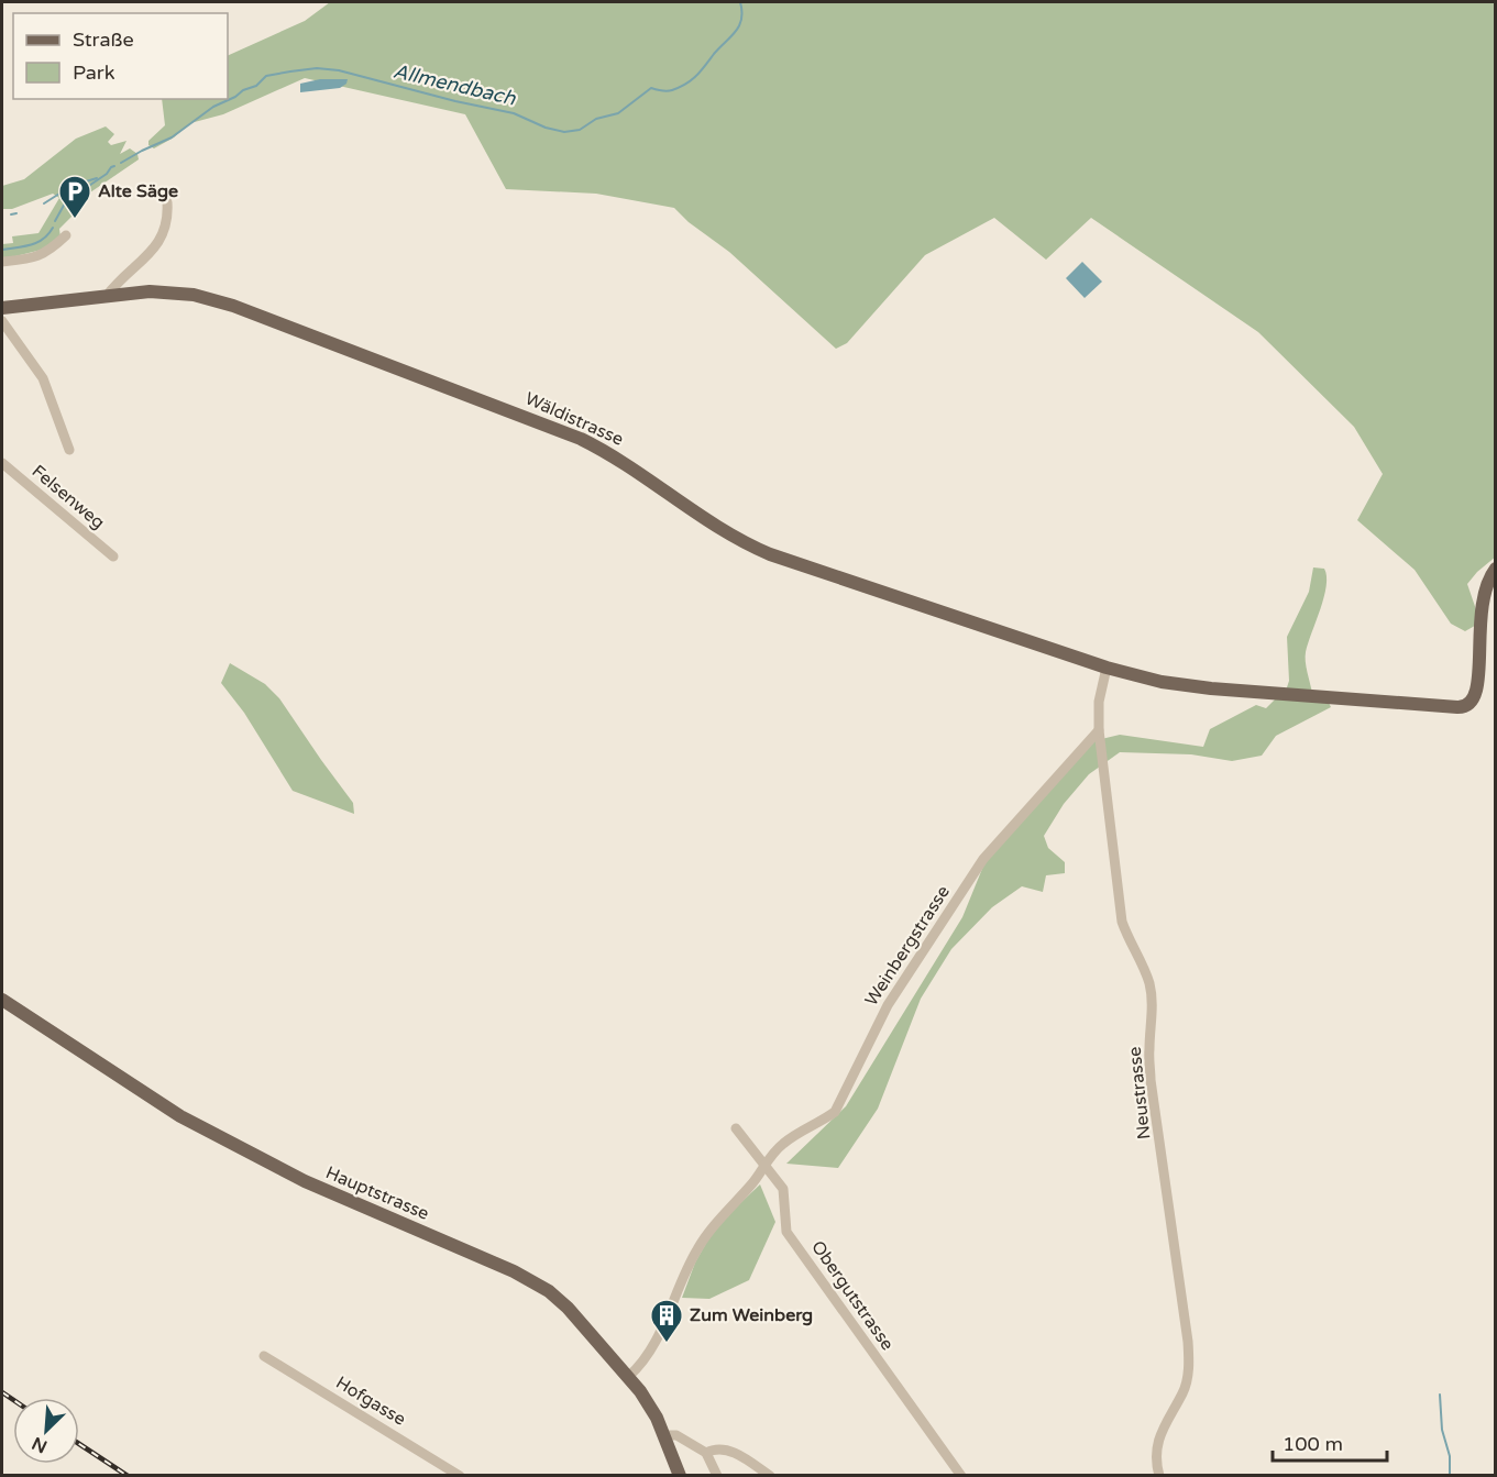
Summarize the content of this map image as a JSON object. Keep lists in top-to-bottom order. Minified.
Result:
{"streets":{"main road":["Wäldistrasse","Hauptstrasse"],"street":["Felsenweg","Weinbergstrasse","Neustrasse","Obergutstrasse","Hofgasse"]},"crossings":[["Wäldistrasse","Neustrasse"],["Weinbergstrasse","Neustrasse"],["Weinbergstrasse","Hauptstrasse"],["Weinbergstrasse","Obergutstrasse"]],"water":["Allmendbach"],"places":{"parking":["Alte Säge"],"building":["Zum Weinberg"]},"legend":["Straße","Park"],"scale_bar":"100 m","north":"bottom left"}
